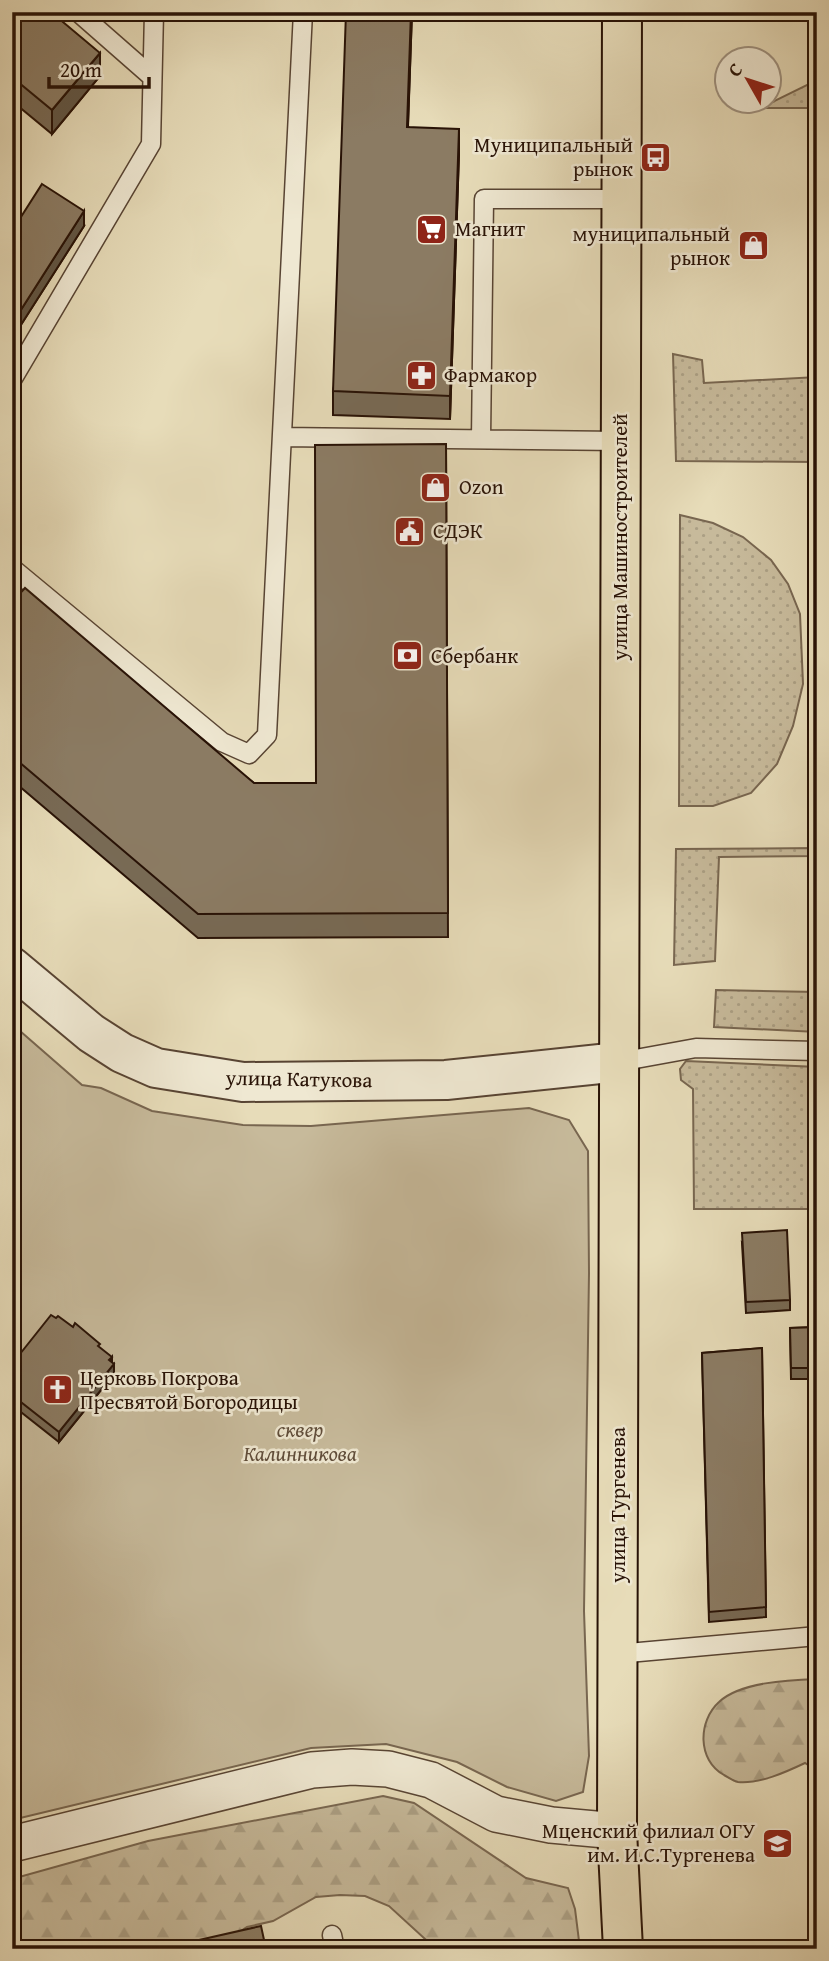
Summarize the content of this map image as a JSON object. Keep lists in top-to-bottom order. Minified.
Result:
{"streets":{"main road":["улица Машиностроителей","улица Тургенева"],"street":["улица Катукова"]},"crossings":[["улица Машиностроителей","улица Катукова"],["улица Машиностроителей","улица Тургенева"],["улица Катукова","улица Тургенева"]],"parks":["сквер Калинникова"],"places":{"bus stop":["Муниципальный рынок"],"supermarket":["Магнит"],"shop":["муниципальный рынок","Ozon"],"pharmacy":["Фармакор"],"public building":["СДЭК"],"bank":["Сбербанк"],"church":["Церковь Покрова Пресвятой Богородицы"],"school or university":["Мценский филиал ОГУ им. И.С.Тургенева"]},"scale_bar":"20 m","north":"top left"}
